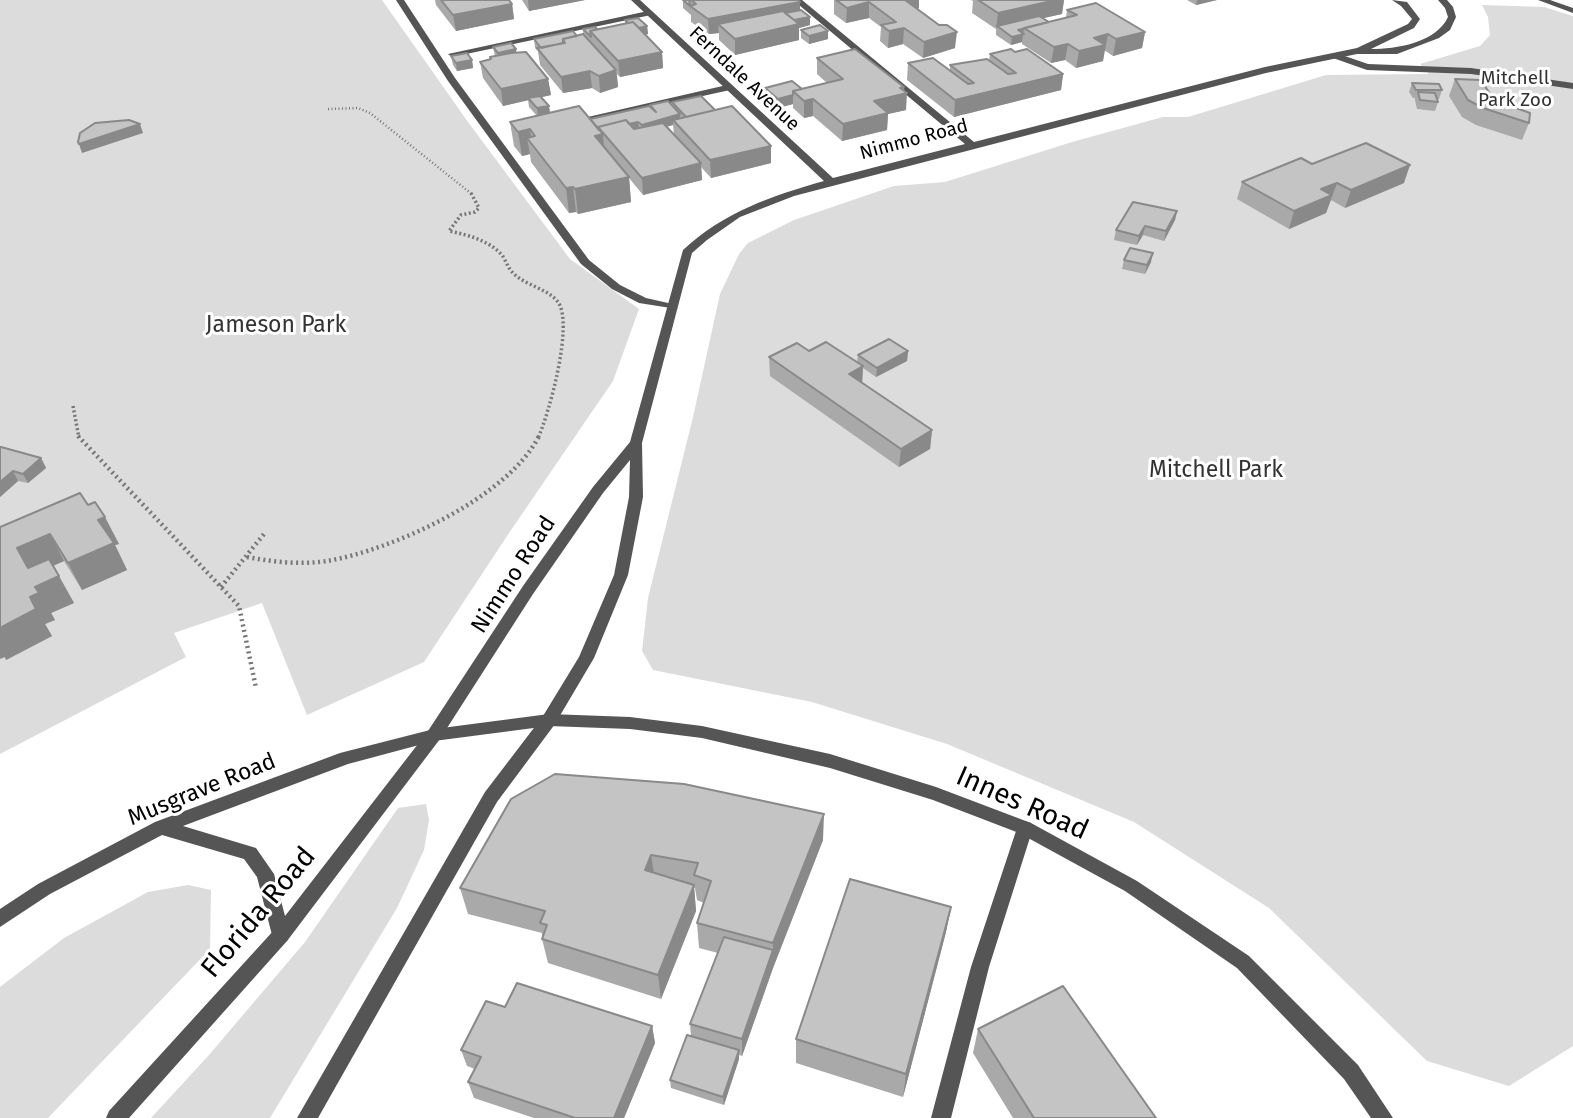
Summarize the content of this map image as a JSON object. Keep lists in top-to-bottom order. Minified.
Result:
{"streets":{"street":["Ferndale Avenue","Nimmo Road","Musgrave Road","Innes Road","Florida Road"]},"crossings":[["Ferndale Avenue","Nimmo Road"],["Nimmo Road","Musgrave Road"],["Nimmo Road","Innes Road"],["Nimmo Road","Florida Road"],["Musgrave Road","Innes Road"],["Musgrave Road","Florida Road"],["Innes Road","Florida Road"]],"parks":["Mitchell Park Zoo","Jameson Park","Mitchell Park"]}
